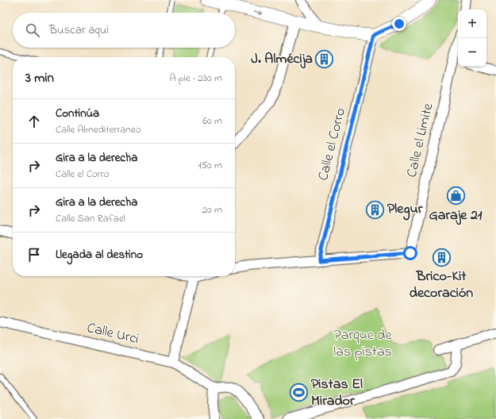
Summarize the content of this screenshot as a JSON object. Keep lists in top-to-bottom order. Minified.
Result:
{"streets":{"street":["Calle el Limite","Calle el Corro","Calle Urci"]},"crossings":[["Calle el Limite","Calle el Corro"]],"parks":["Parque de las pistas"],"places":{"building":["J. Almécija","Plegur","Brico-Kit decoración"],"shop":["Garaje 21"],"sports":["Pistas El Mirador"]},"page":{"map_buttons":["+","−"],"search":"Buscar aquí","heading":["3 min","A pie · 230 m"],"list":[["Continúa","Calle Almediterraneo","60 m"],["Gira a la derecha","Calle el Corro","150 m"],["Gira a la derecha","Calle San Rafael","20 m"],"Llegada al destino"]}}
